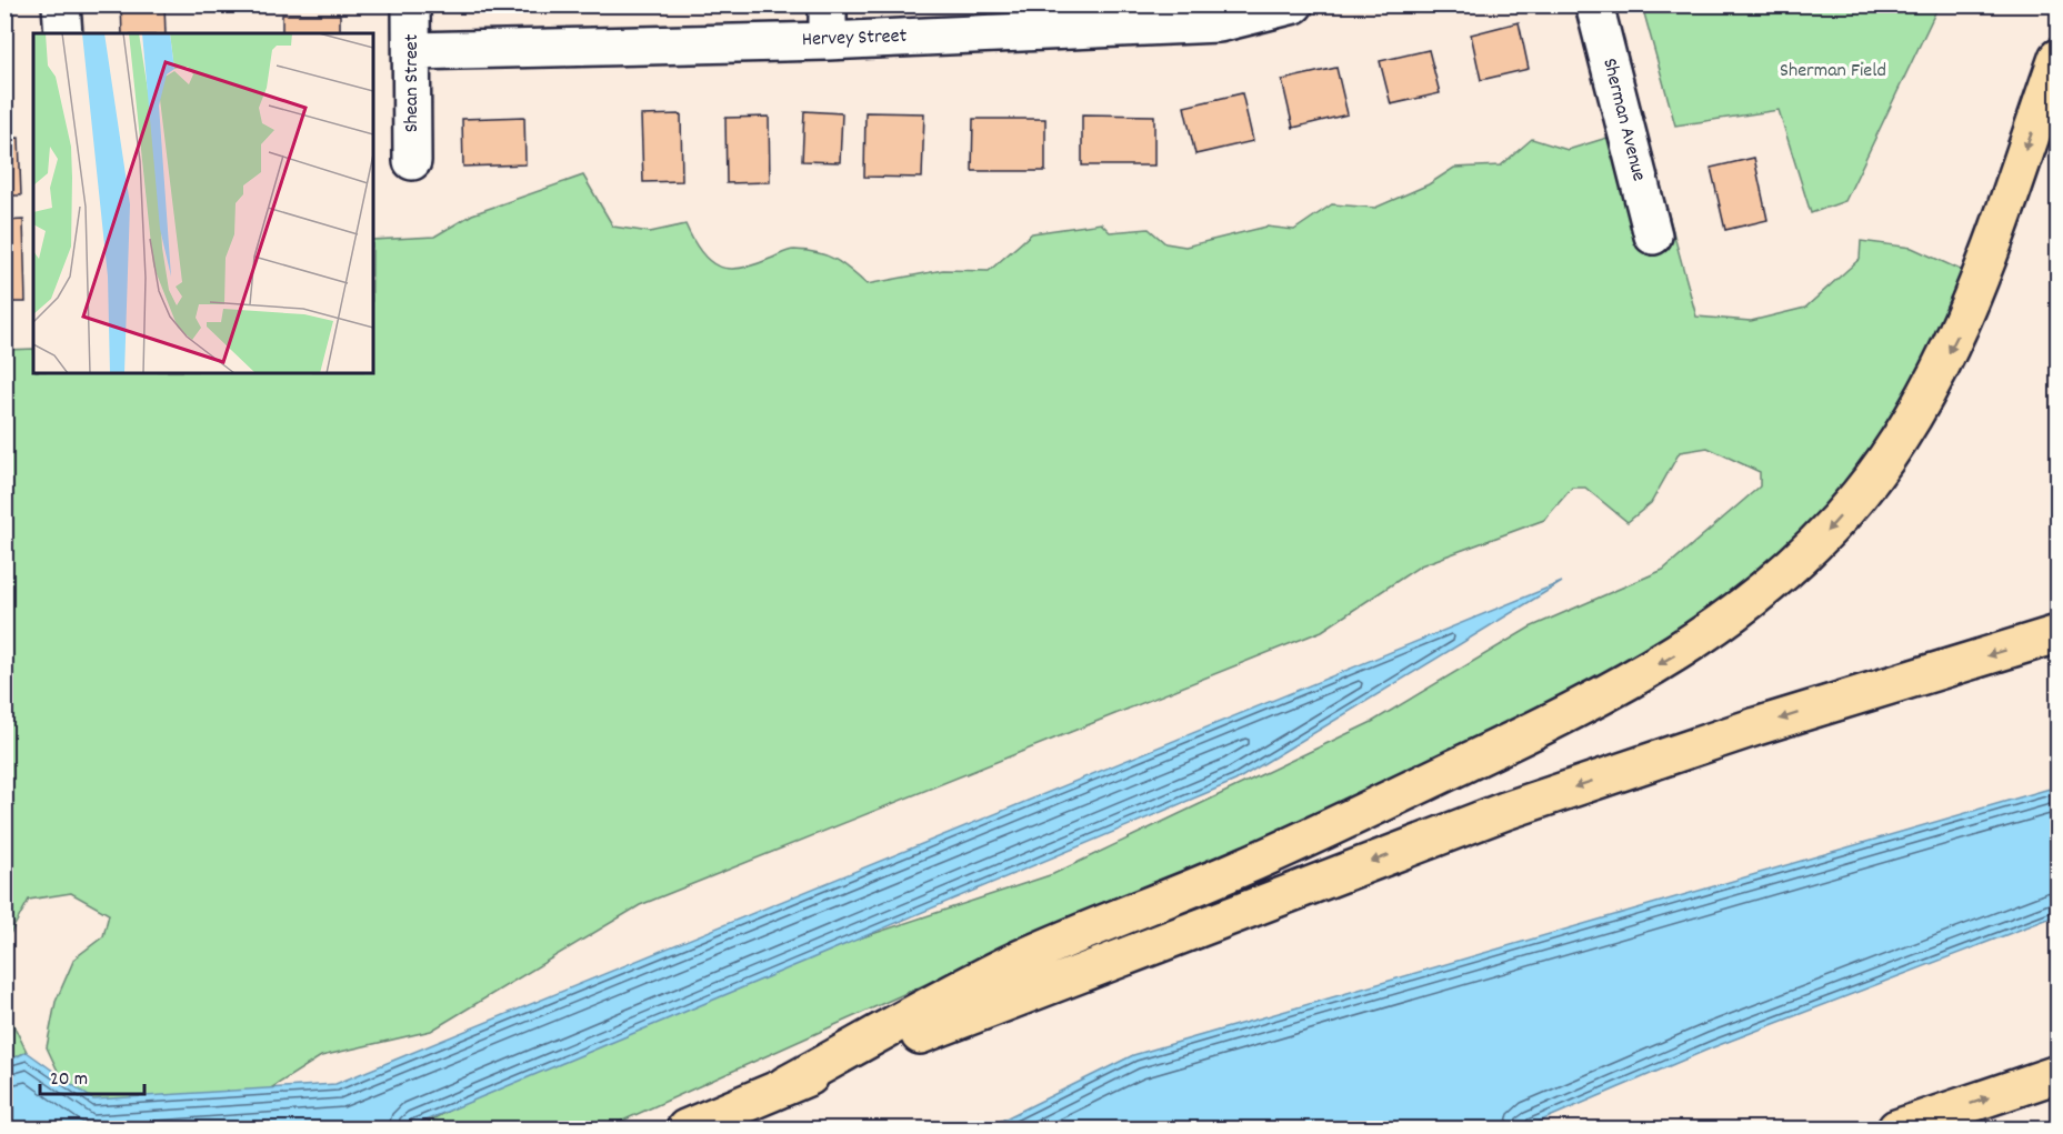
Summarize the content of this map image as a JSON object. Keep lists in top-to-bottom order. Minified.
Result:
{"streets":{"street":["Hervey Street","Shean Street","Sherman Avenue"]},"crossings":[["Hervey Street","Shean Street"]],"parks":["Sherman Field"],"scale_bar":"20 m"}
